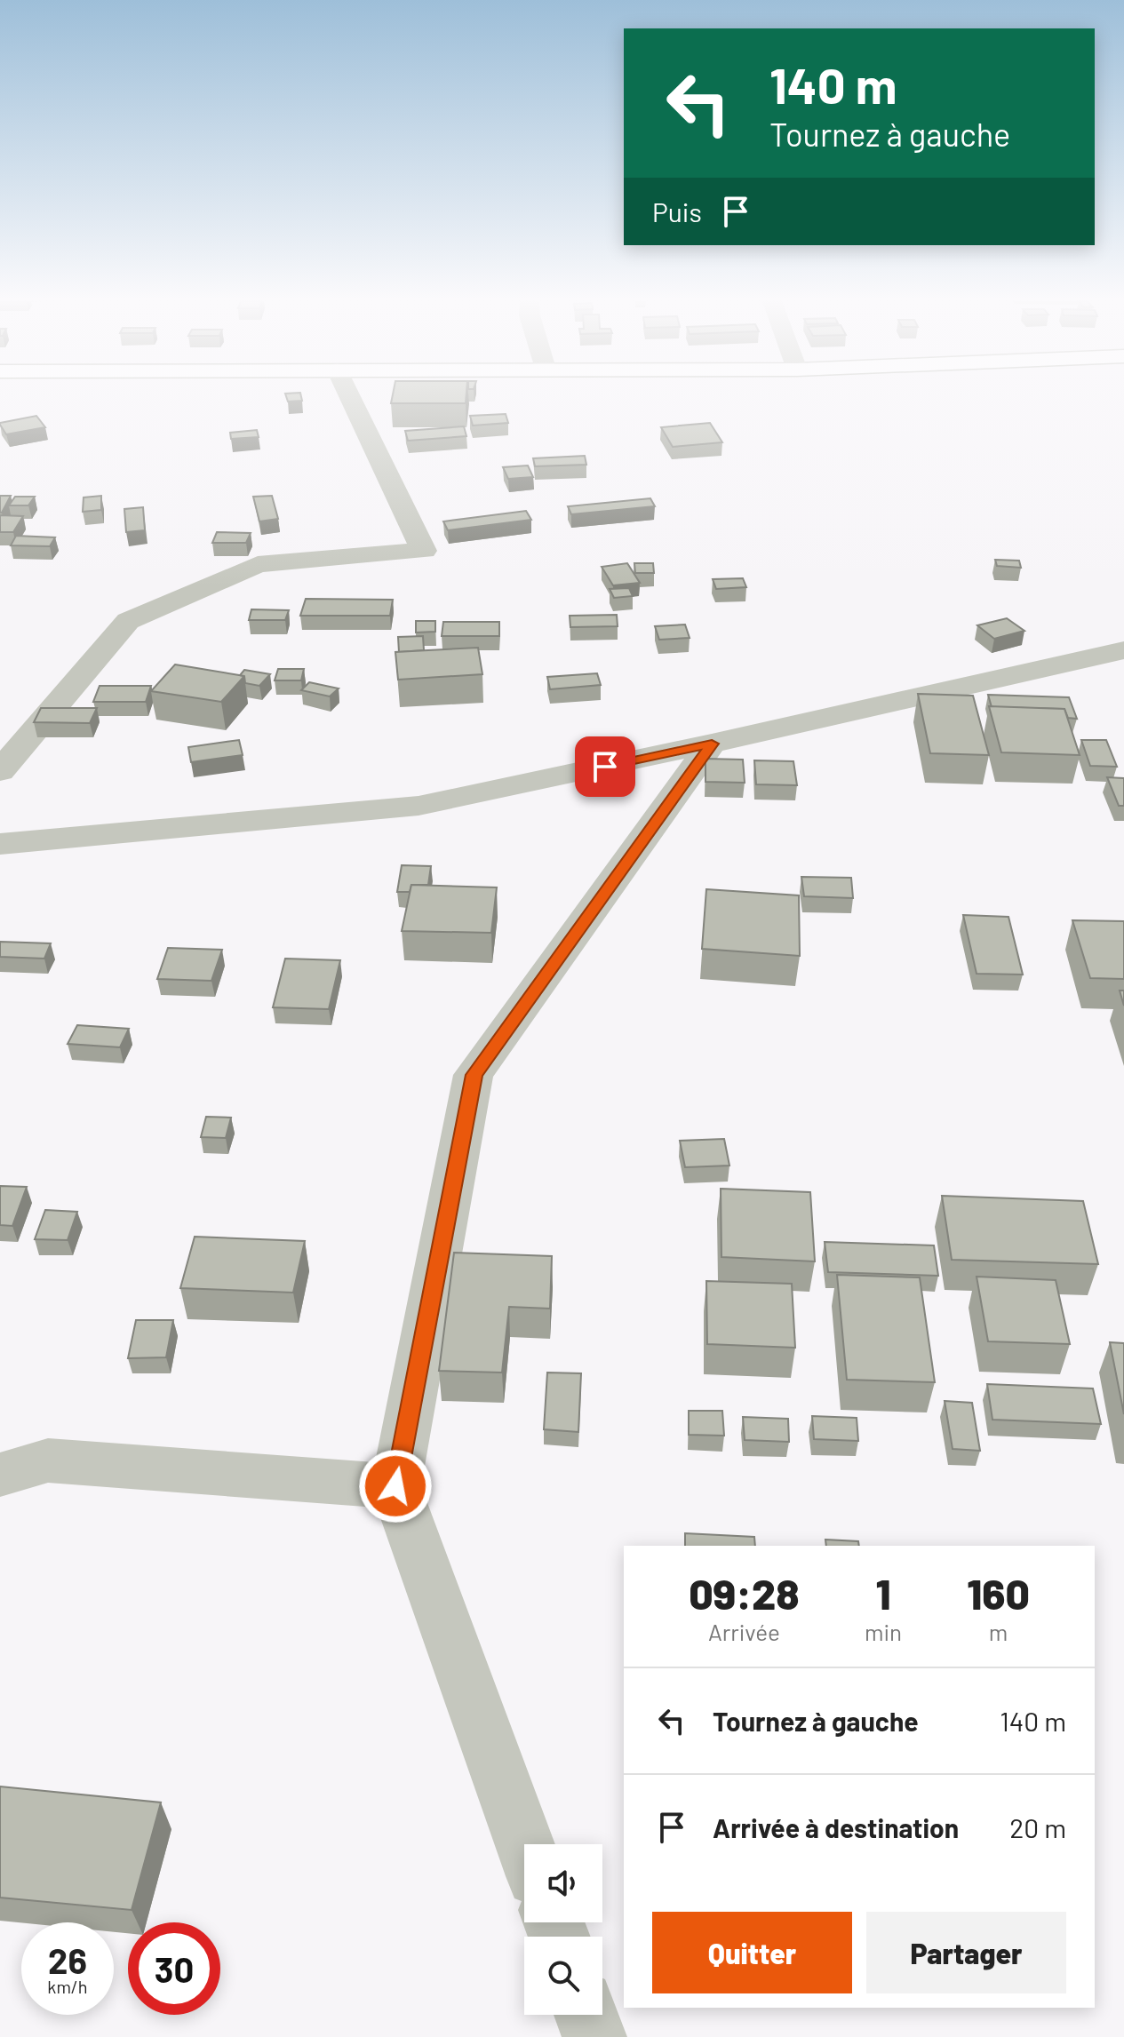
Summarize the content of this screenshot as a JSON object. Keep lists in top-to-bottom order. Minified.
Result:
{"page":{"turn":["140 m","Tournez à gauche"],"then":"Puis","eta":["09:28","Arrivée","1","min","160","m"],"list":[{"name":"Tournez à gauche","value":"140 m"},{"name":"Arrivée à destination","value":"20 m"}],"buttons":["Quitter","Partager"],"speed":"26 km/h","limit":"30"}}
